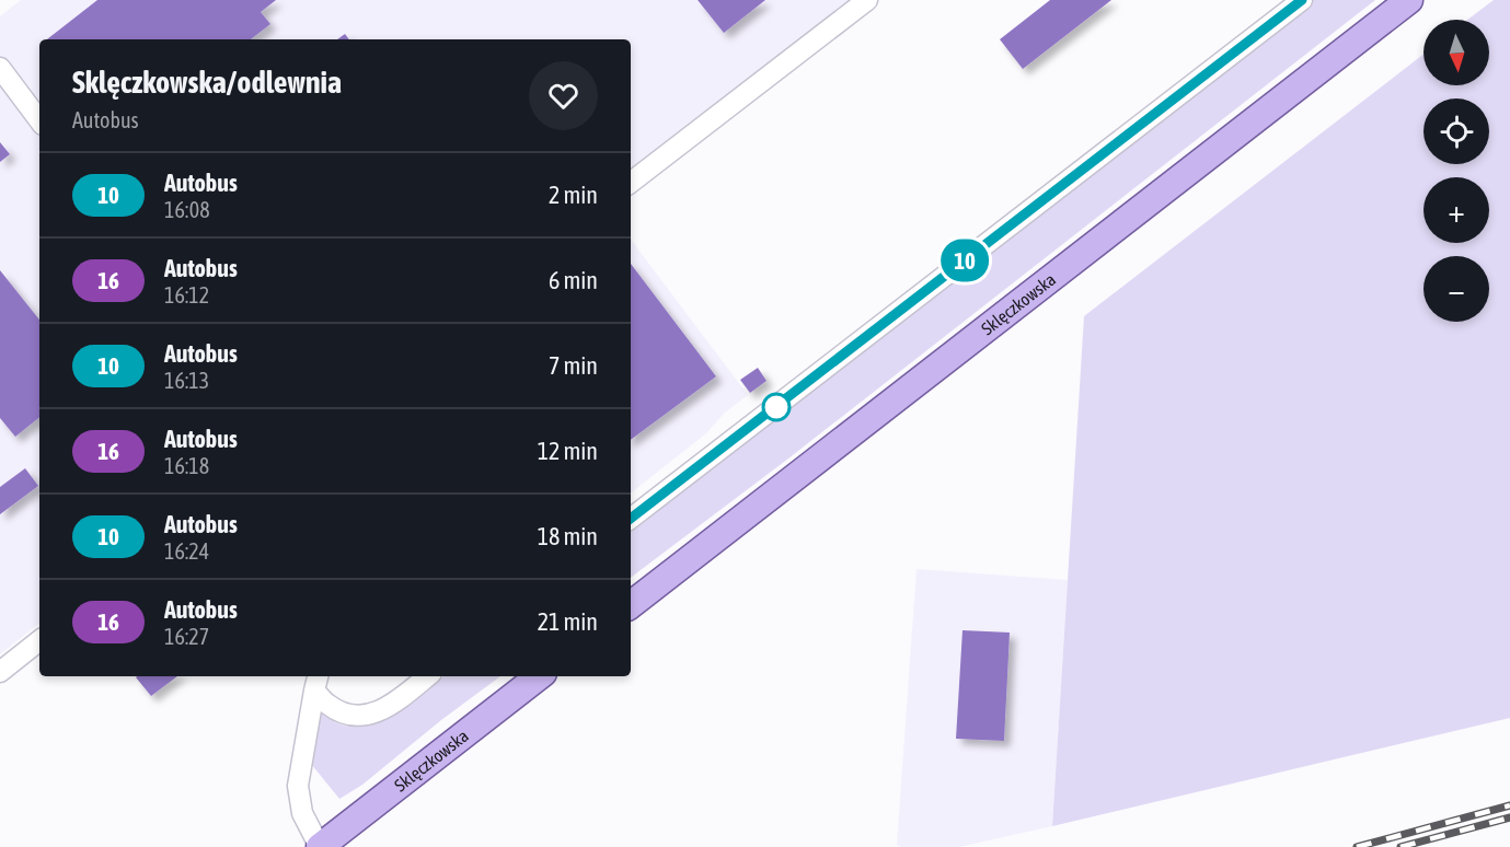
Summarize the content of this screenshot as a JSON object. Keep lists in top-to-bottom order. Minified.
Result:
{"streets":{"main road":["Sklęczkowska"]},"lines":["bus line 10"],"north":"bottom","page":{"on_map":"10","map_buttons":["+","−"],"heading":["Sklęczkowska/odlewnia","Autobus"],"list":[{"mark":"10","name":"Autobus","note":"16:08","value":"2 min"},{"mark":"16","name":"Autobus","note":"16:12","value":"6 min"},{"mark":"10","name":"Autobus","note":"16:13","value":"7 min"},{"mark":"16","name":"Autobus","note":"16:18","value":"12 min"},{"mark":"10","name":"Autobus","note":"16:24","value":"18 min"},{"mark":"16","name":"Autobus","note":"16:27","value":"21 min"}]}}
